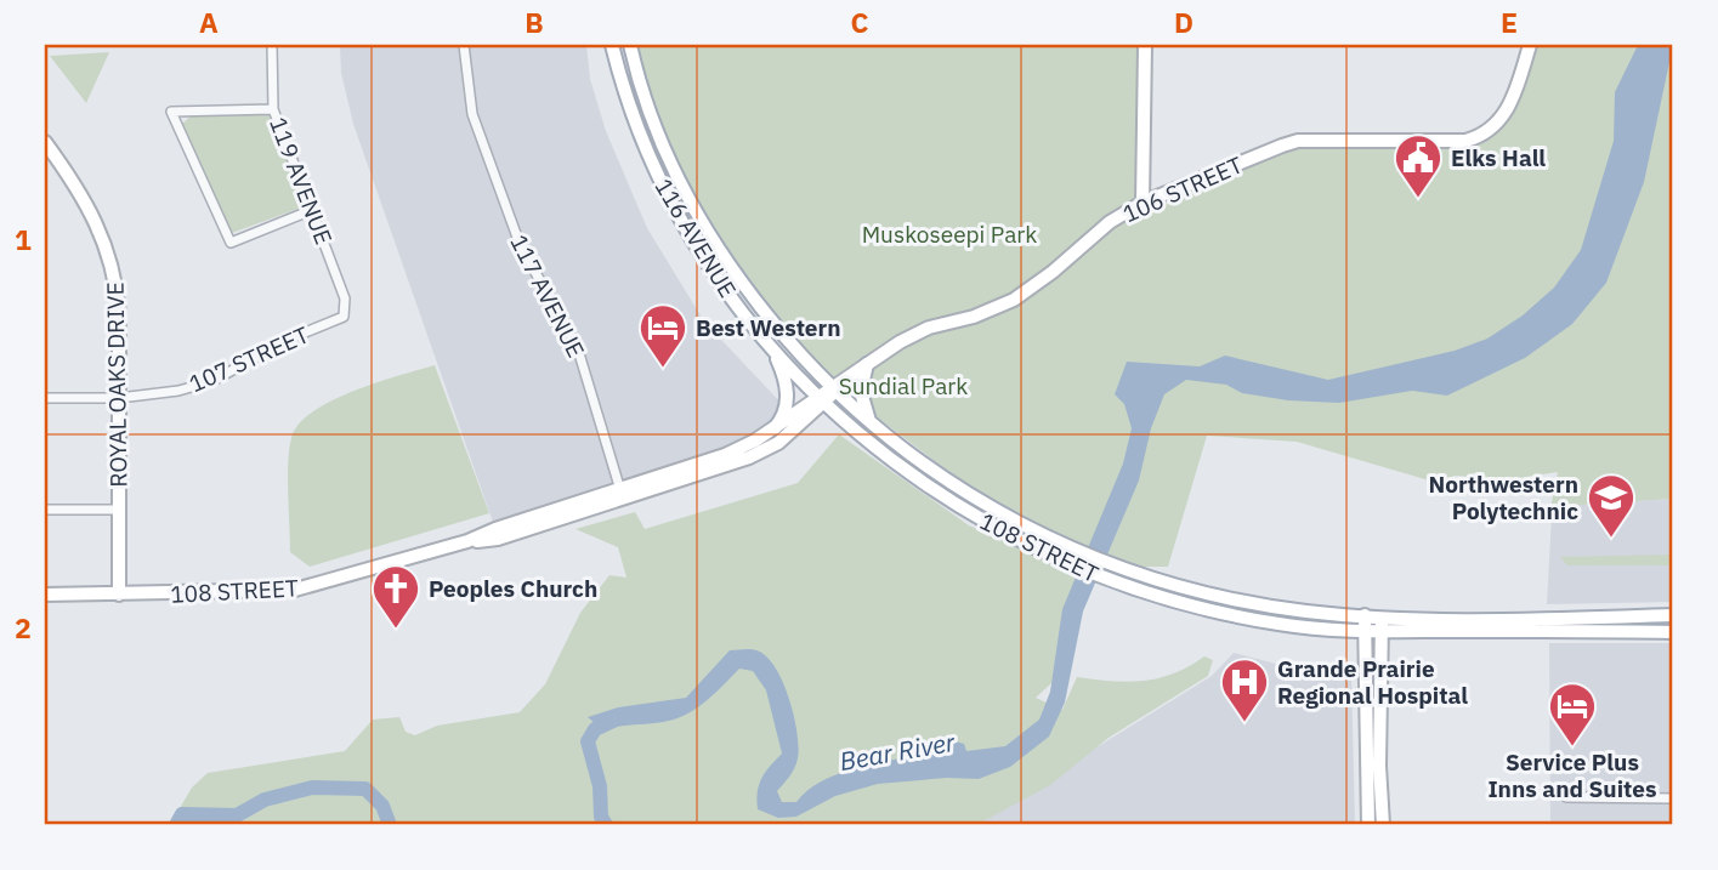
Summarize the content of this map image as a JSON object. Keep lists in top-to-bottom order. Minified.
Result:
{"streets":{"main road":["106 STREET","116 AVENUE","ROYAL OAKS DRIVE","108 STREET"],"street":["119 AVENUE","117 AVENUE","107 STREET"]},"crossings":[["119 AVENUE","107 STREET"],["106 STREET","116 AVENUE"],["106 STREET","108 STREET"],["116 AVENUE","108 STREET"],["117 AVENUE","108 STREET"],["107 STREET","ROYAL OAKS DRIVE"],["ROYAL OAKS DRIVE","108 STREET"]],"water":["Bear River"],"parks":["Muskoseepi Park","Sundial Park"],"places":{"public building":["Elks Hall"],"hotel":["Best Western","Service Plus Inns and Suites"],"school or university":["Northwestern Polytechnic"],"church":["Peoples Church"],"hospital":["Grande Prairie Regional Hospital"]},"grid":{"columns":["A","B","C","D","E"],"rows":["1","2"]}}
